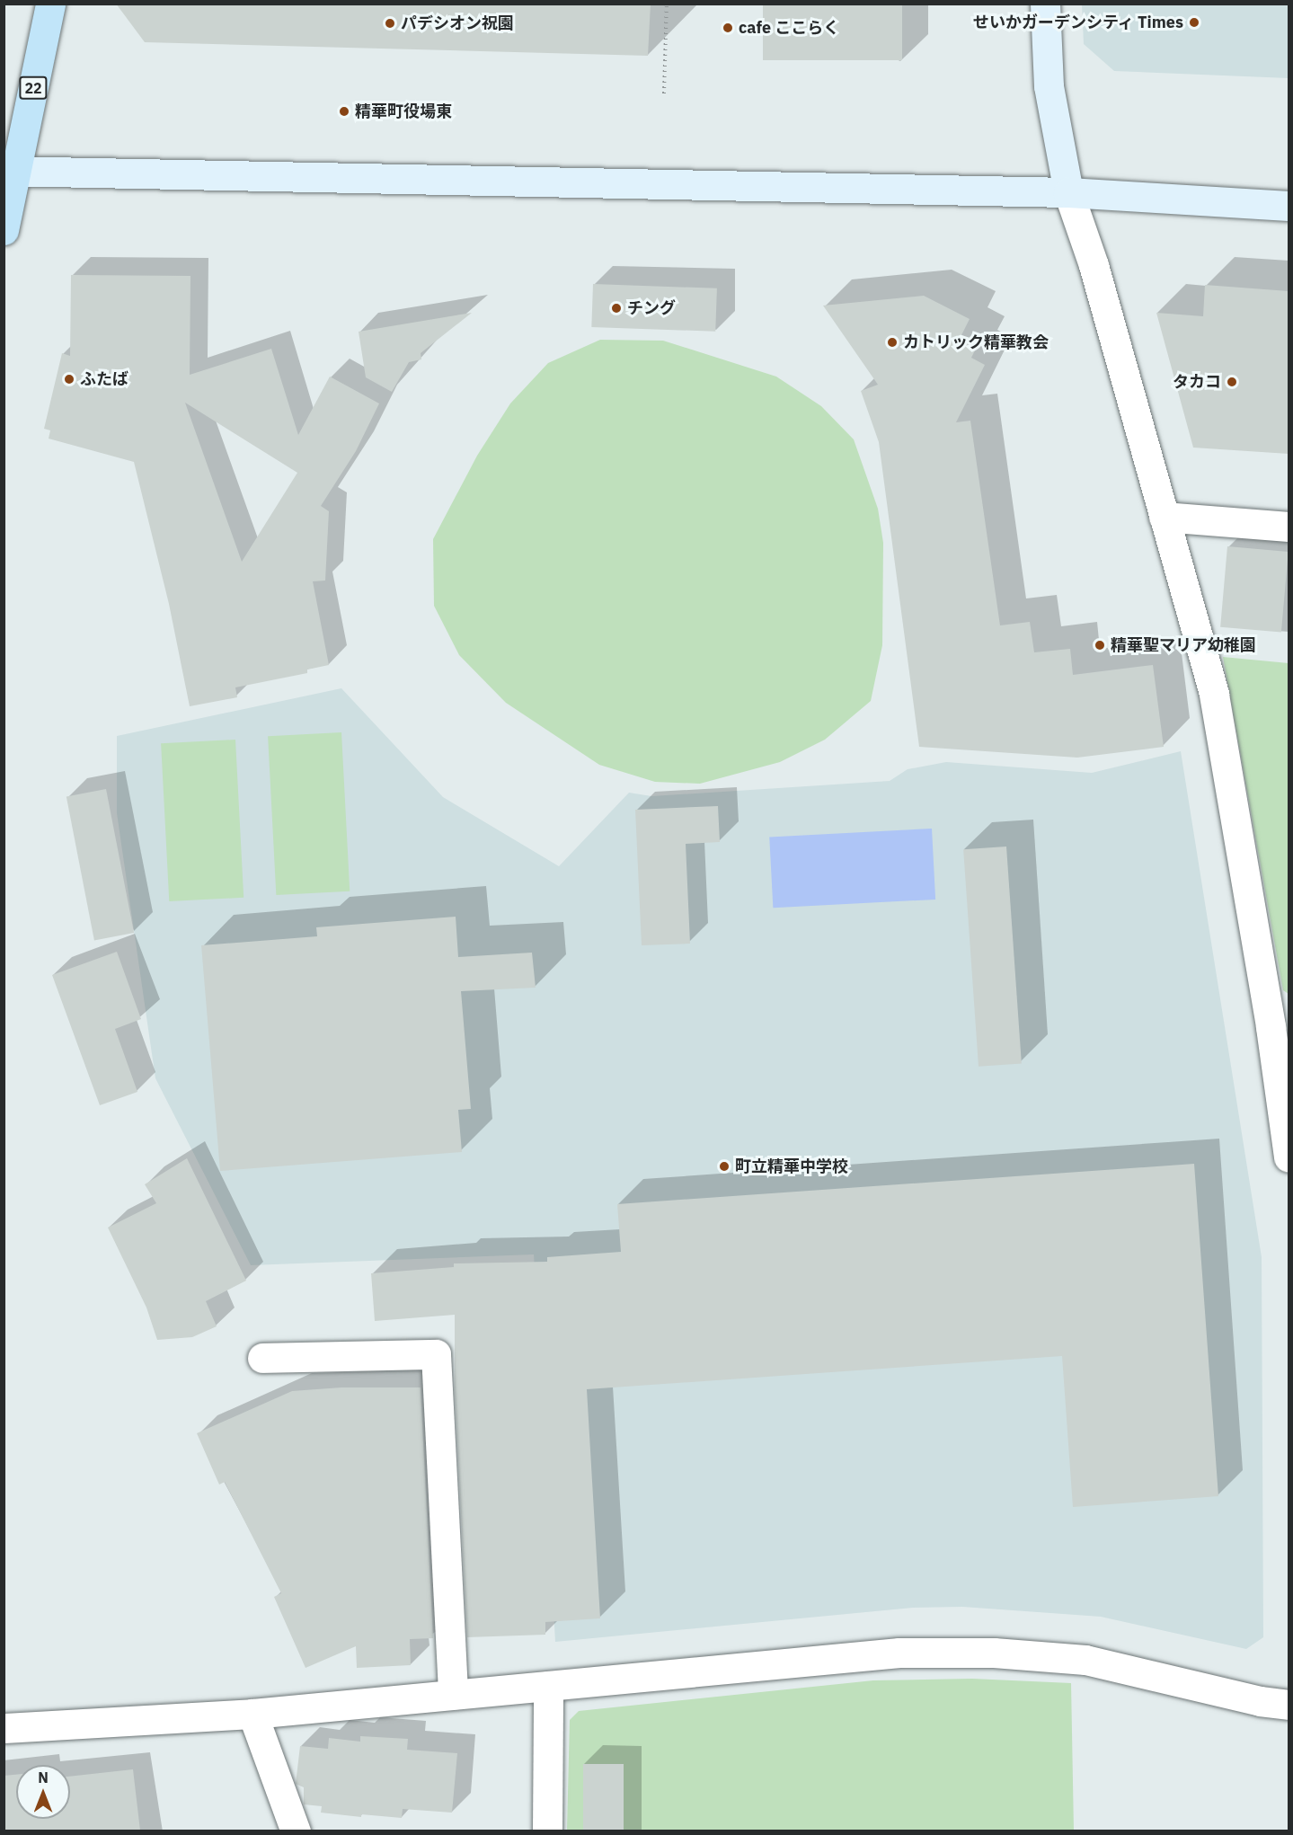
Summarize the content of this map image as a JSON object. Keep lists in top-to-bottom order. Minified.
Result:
{"streets":{"main road":["22"]},"places":["せいかガーデンシティ Times","パデシオン祝園","cafe ここらく","精華町役場東","チング","カトリック精華教会","ふたば","タカコ","精華聖マリア幼稚園","町立精華中学校"],"north":"top"}
